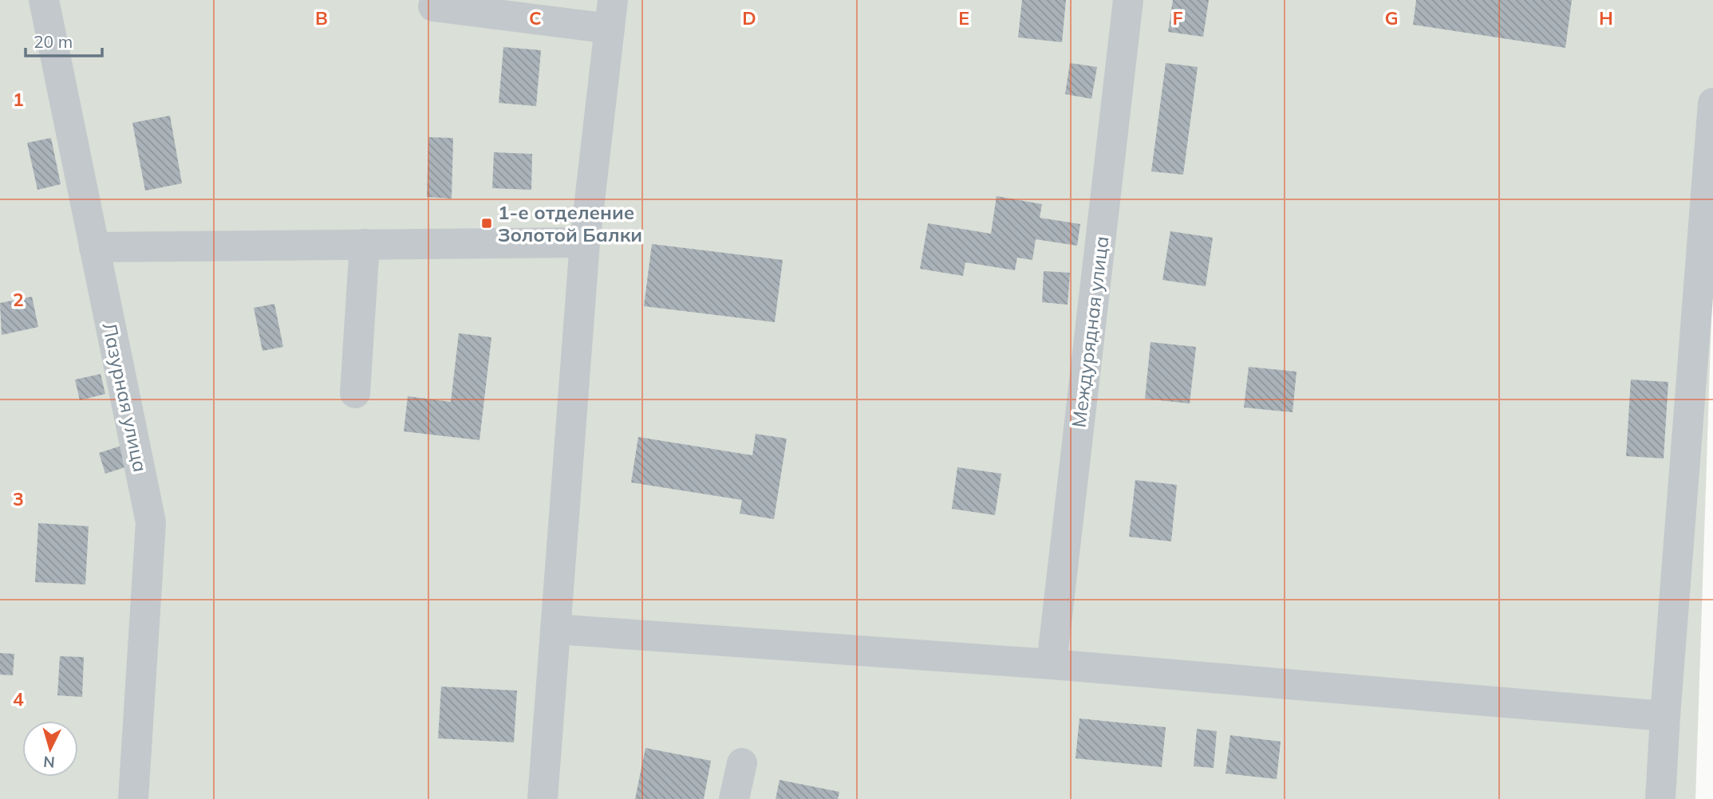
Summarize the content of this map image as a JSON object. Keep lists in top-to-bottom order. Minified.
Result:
{"streets":{"street":["Междурядная улица","Лазурная улица"]},"places":{"transit":["1-е отделение Золотой Балки"]},"scale_bar":"20 m","north":"bottom","grid":{"columns":["B","C","D","E","F","G","H"],"rows":["1","2","3","4"]}}
